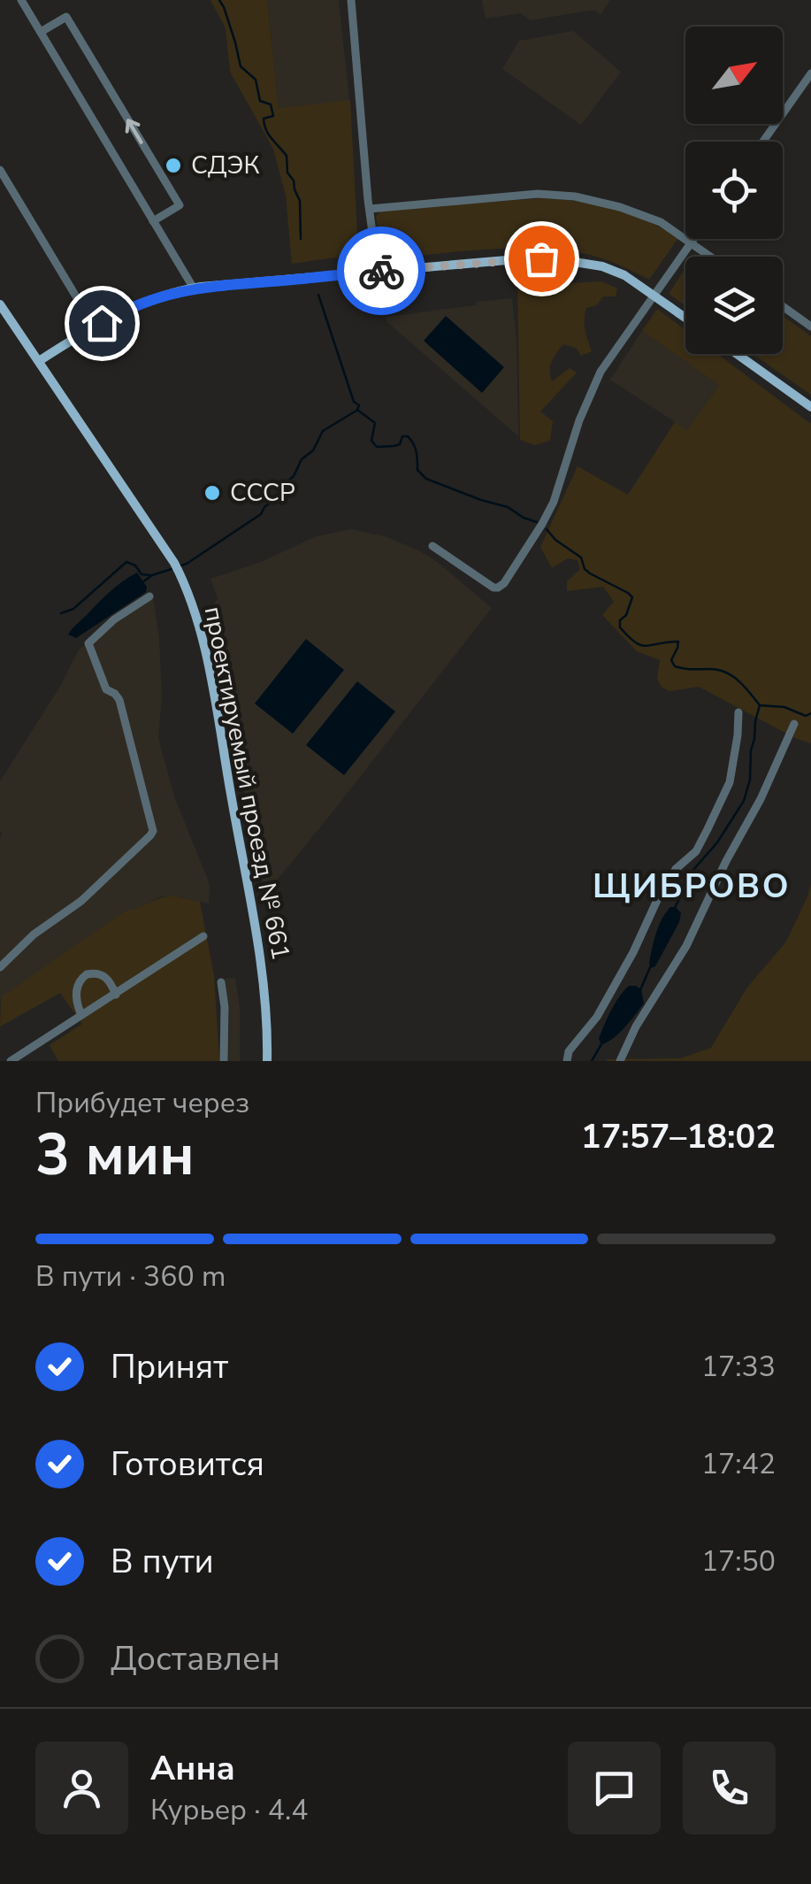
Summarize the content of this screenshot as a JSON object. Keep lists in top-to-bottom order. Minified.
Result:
{"streets":{"main road":["проектируемый проезд № 661"]},"districts":["ЩИБРОВО"],"places":["СДЭК","СССР"],"north":"top right","page":{"heading":["3 мин","Прибудет через","17:57–18:02"],"panel":["Анна","Курьер · 4.4"],"bar":"В пути · 360 m","list":[["Принят","17:33"],["Готовится","17:42"],["В пути","17:50"],"Доставлен"]}}
